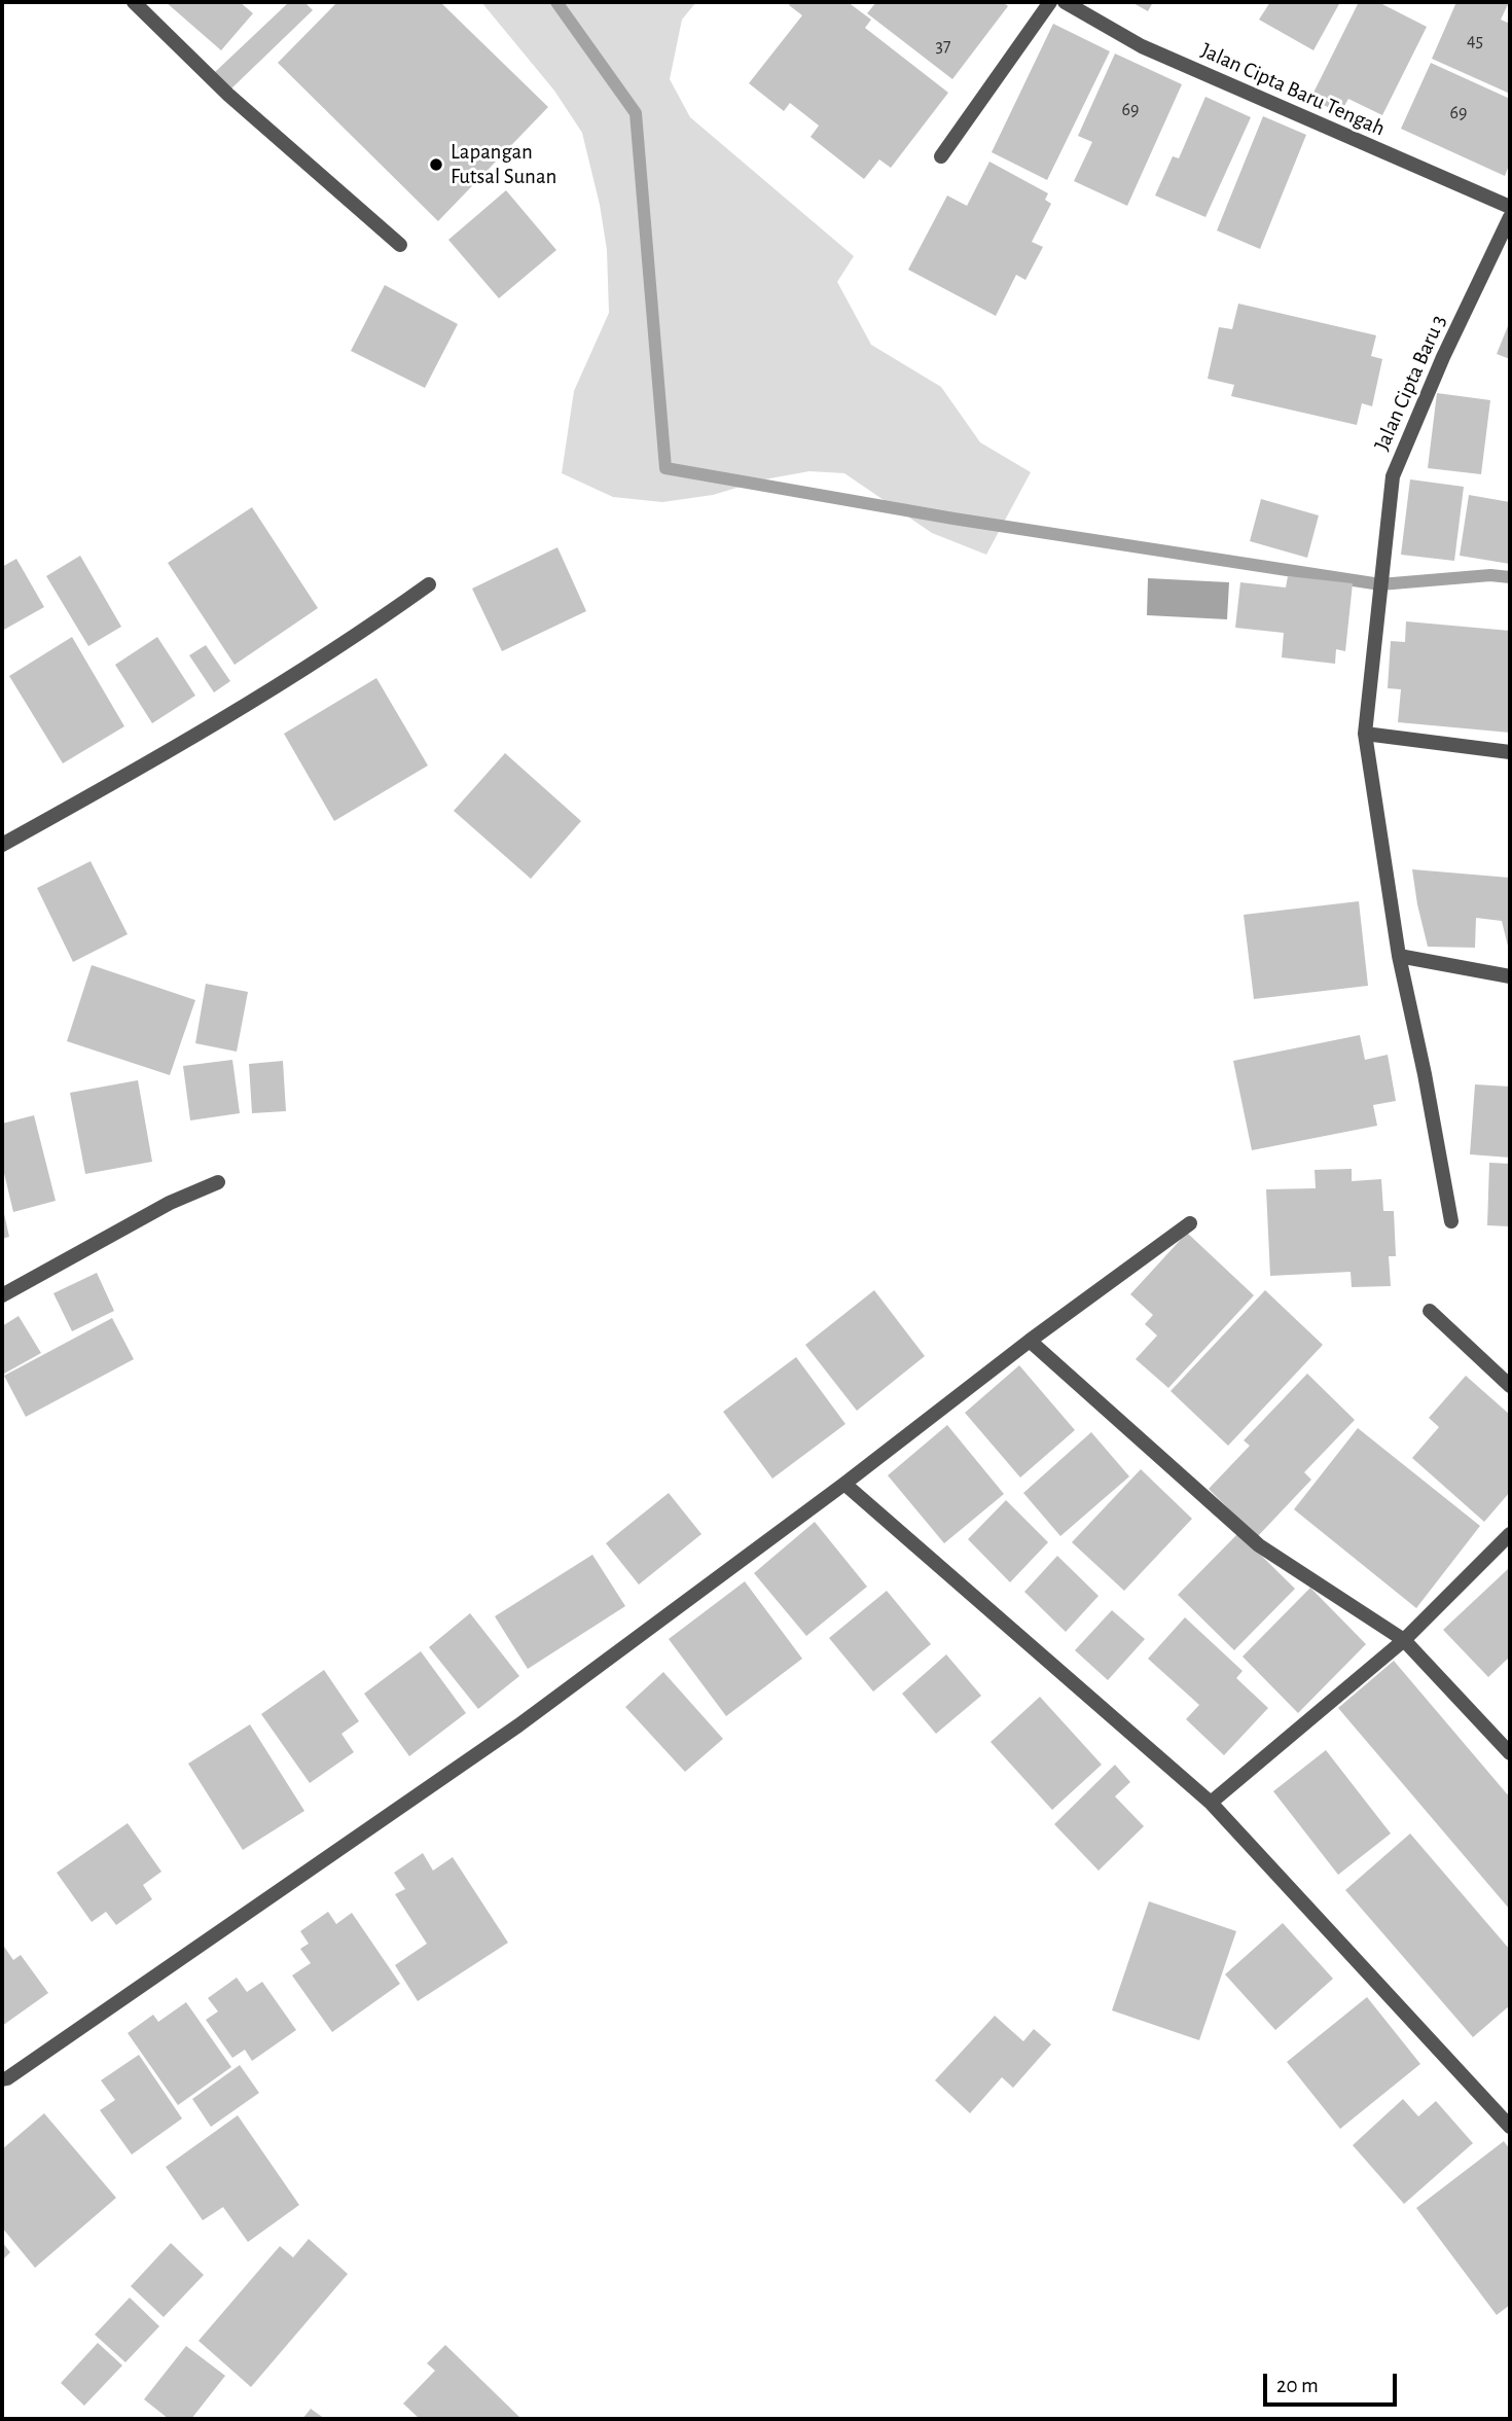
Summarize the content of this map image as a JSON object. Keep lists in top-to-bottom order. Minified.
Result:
{"streets":{"street":["Jalan Cipta Baru Tengah","Jalan Cipta Baru 3"]},"places":["Lapangan Futsal Sunan"],"house_numbers":["45","37","69","69"],"scale_bar":"20 m"}
